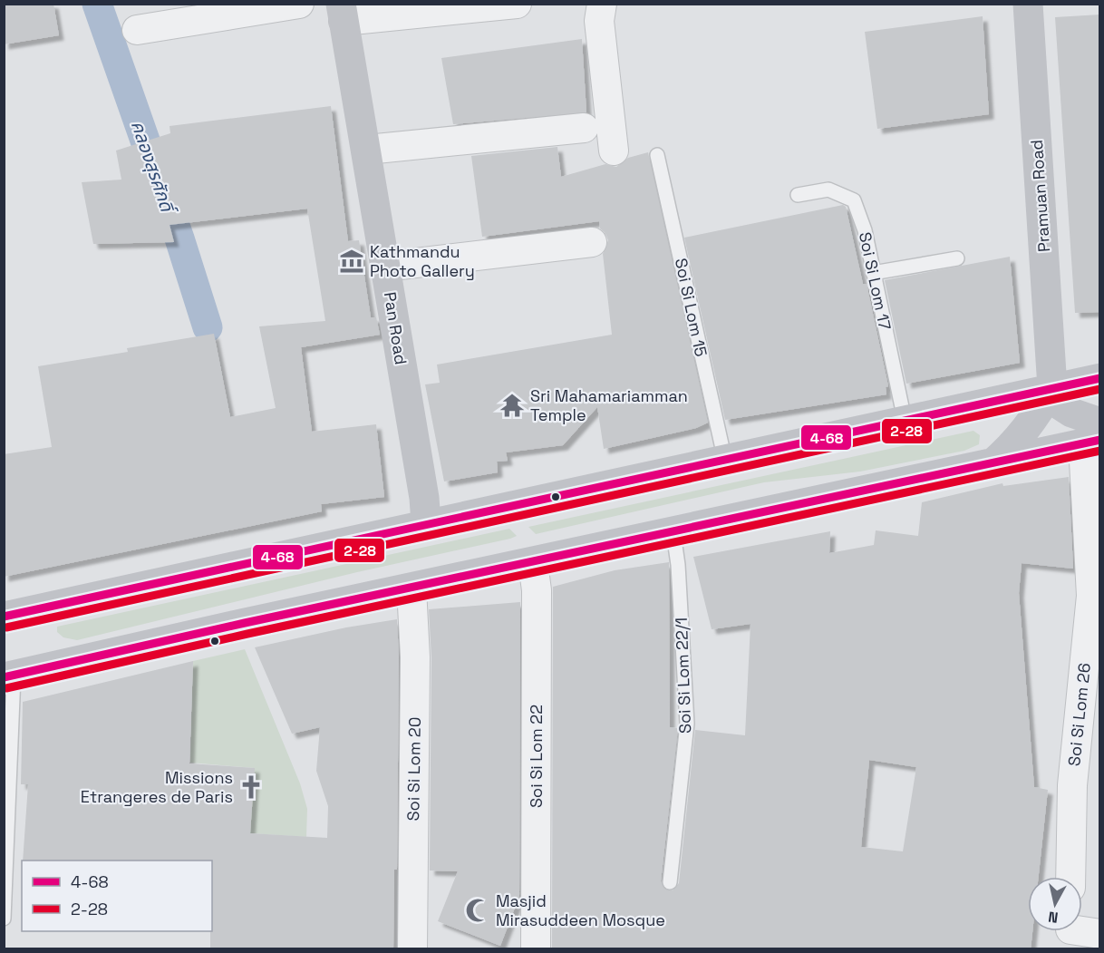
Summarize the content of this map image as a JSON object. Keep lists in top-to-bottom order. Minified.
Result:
{"streets":{"main road":["Pramuan Road","Pan Road"],"street":["Soi Si Lom 26","Soi Si Lom 22","Soi Si Lom 20"],"lane":["Soi Si Lom 17","Soi Si Lom 15","Soi Si Lom 22/1"]},"water":["คลองสุรศักดิ์"],"places":{"museum":["Kathmandu Photo Gallery"],"temple":["Sri Mahamariamman Temple"],"church":["Missions Etrangeres de Paris"],"mosque":["Masjid Mirasuddeen Mosque"]},"lines":["transit line 4-68","transit line 2-28"],"legend":["4-68","2-28"],"north":"bottom"}
